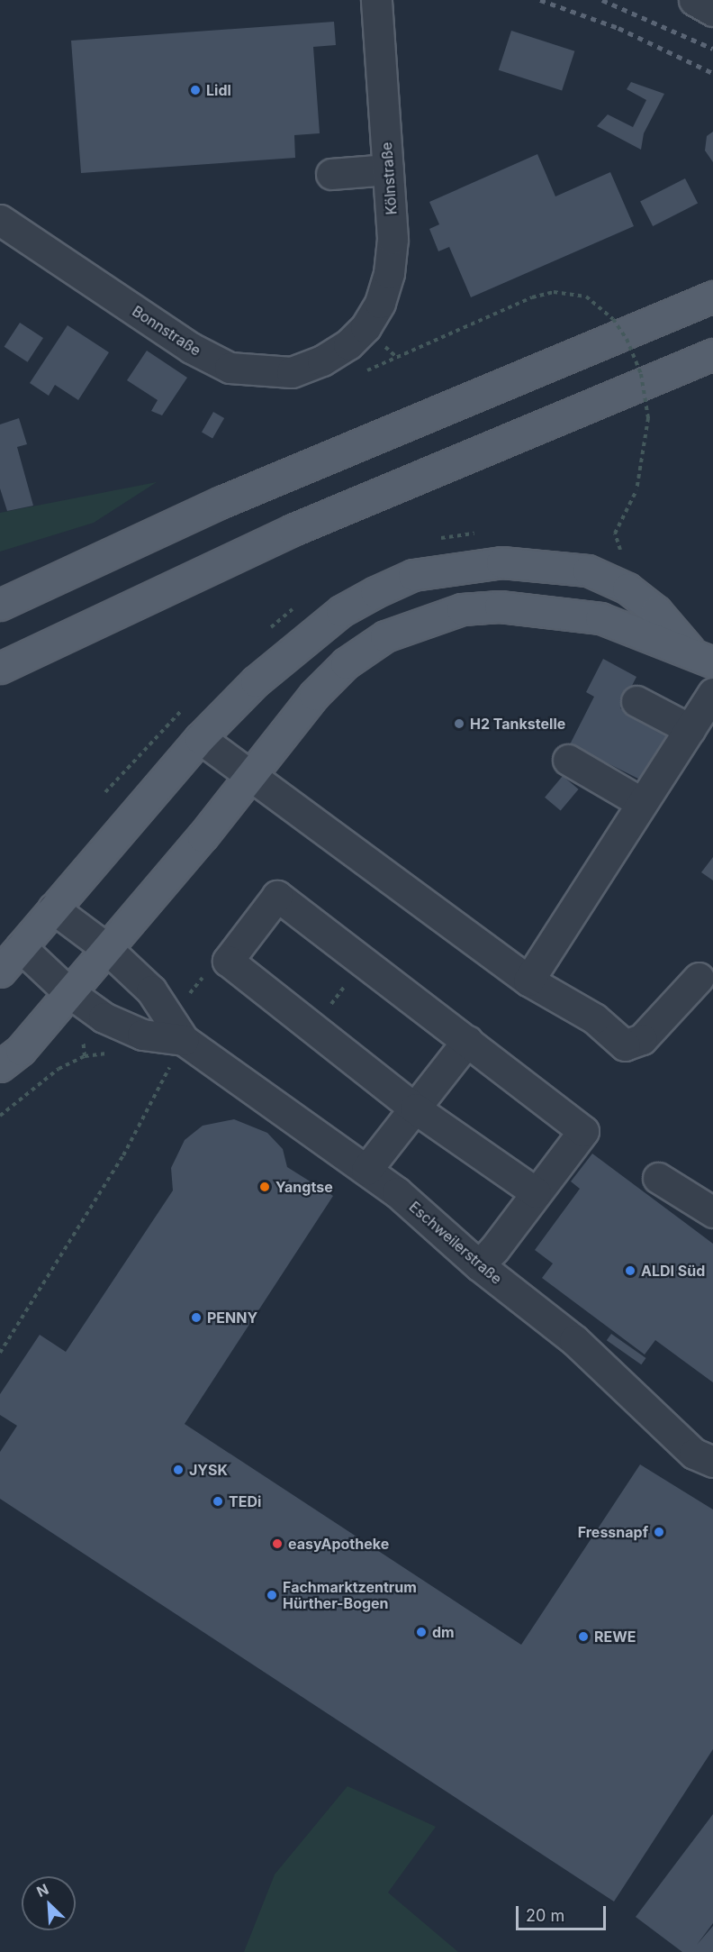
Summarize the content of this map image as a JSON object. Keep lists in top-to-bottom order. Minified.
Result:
{"streets":{"street":["Kölnstraße","Bonnstraße","Eschweilerstraße"]},"crossings":[["Kölnstraße","Bonnstraße"]],"places":["Lidl","H2 Tankstelle","Yangtse","ALDI Süd","PENNY","JYSK","TEDi","Fressnapf","easyApotheke","Fachmarktzentrum Hürther-Bogen","dm","REWE"],"scale_bar":"20 m","north":"top left"}
